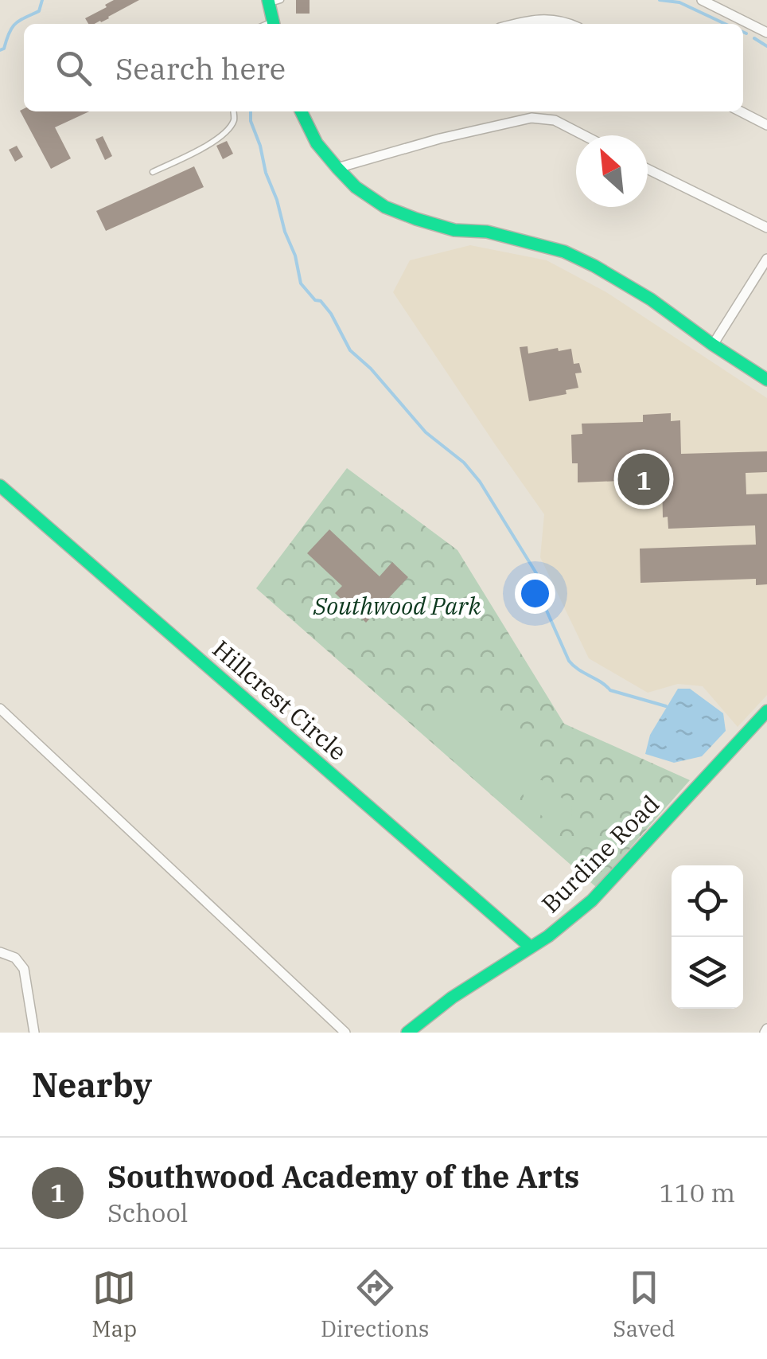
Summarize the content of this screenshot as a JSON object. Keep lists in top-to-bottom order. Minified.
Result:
{"streets":{"street":["Hillcrest Circle","Burdine Road"]},"crossings":[["Hillcrest Circle","Burdine Road"]],"parks":["Southwood Park"],"north":"top left","page":{"search":"Search here","pins":"1","heading":"Nearby","list":[{"mark":"1","name":"Southwood Academy of the Arts","note":"School","value":"110 m"}],"nav":["Map","Directions","Saved"]}}
